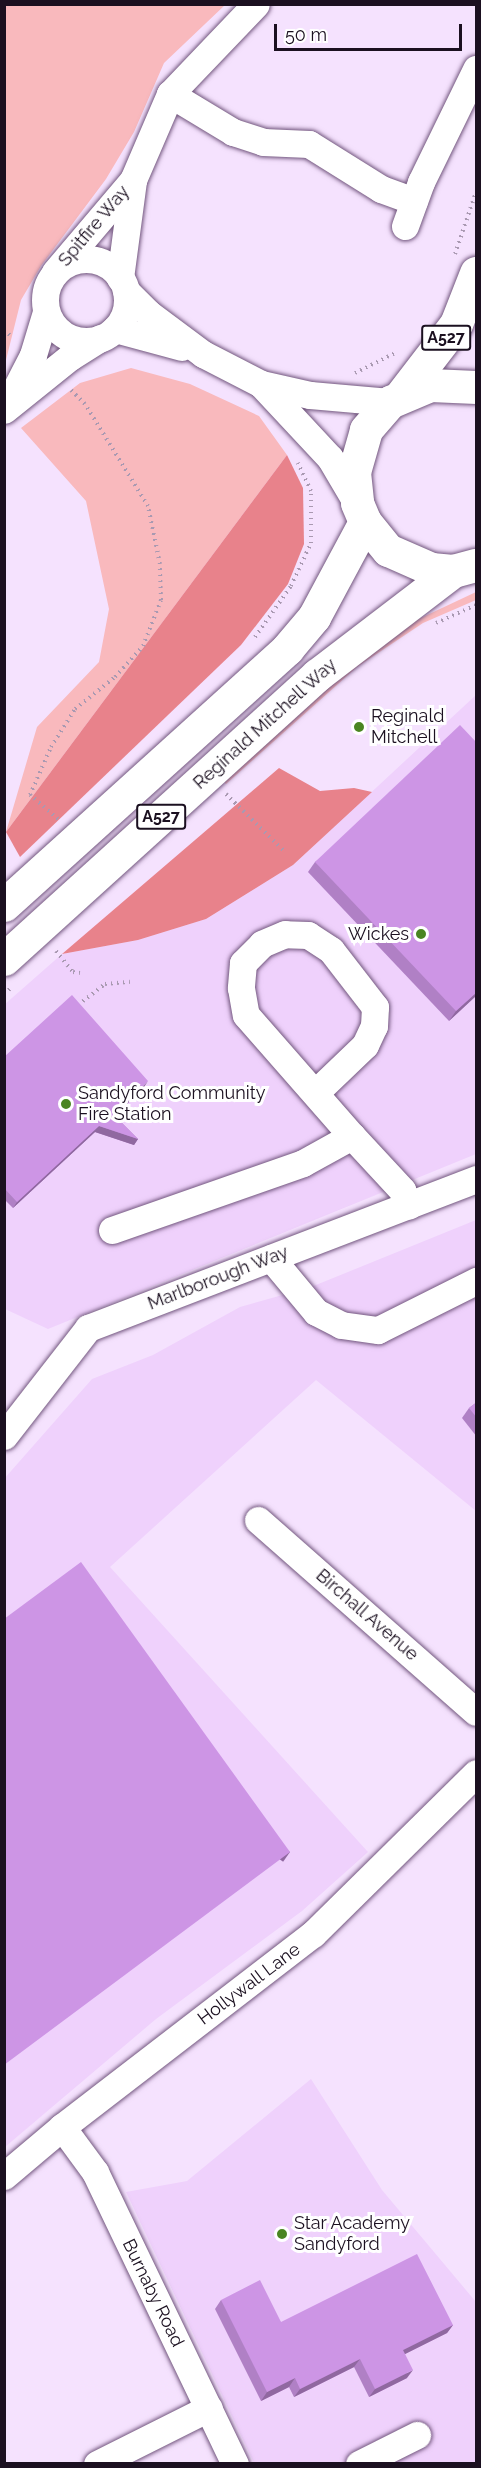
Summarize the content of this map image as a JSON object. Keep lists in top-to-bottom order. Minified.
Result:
{"streets":{"main road":["A527","Reginald Mitchell Way"],"street":["Spitfire Way","Marlborough Way","Birchall Avenue","Hollywall Lane","Burnaby Road"]},"crossings":[["Hollywall Lane","Burnaby Road"]],"places":["Reginald Mitchell","Wickes","Sandyford Community Fire Station","Star Academy Sandyford"],"scale_bar":"50 m"}
